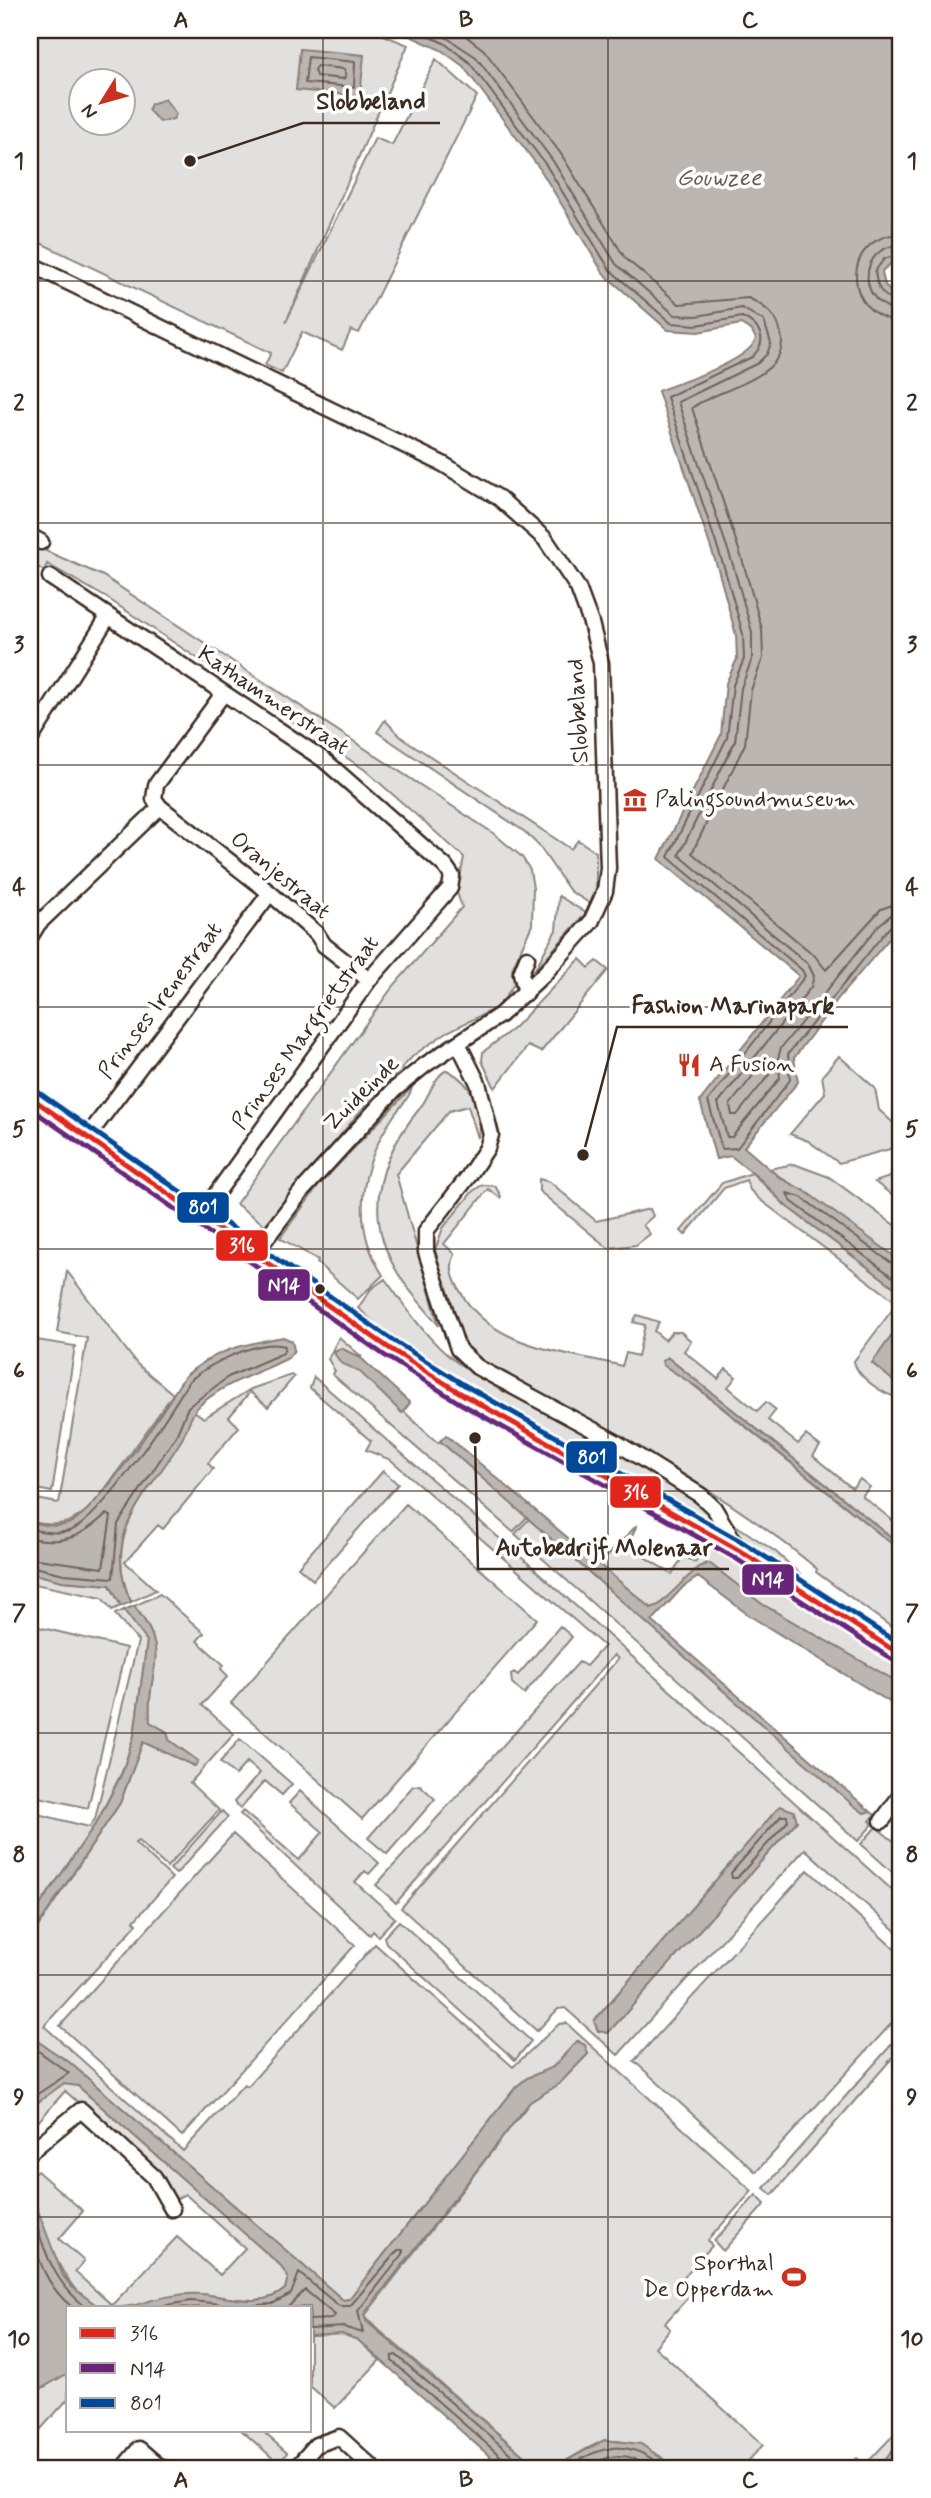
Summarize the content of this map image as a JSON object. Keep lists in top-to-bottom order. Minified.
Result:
{"streets":{"street":["Kathammerstraat","Slobbeland","Oranjestraat","Prinses Irenestraat","Prinses Margrietstraat","Zuideinde"]},"crossings":[["Kathammerstraat","Prinses Margrietstraat"],["Slobbeland","Zuideinde"],["Oranjestraat","Prinses Irenestraat"],["Oranjestraat","Prinses Margrietstraat"]],"water":["Gouwzee"],"places":{"other":["Slobbeland","Fashion Marinapark","Autobedrijf Molenaar"],"museum":["Palingsoundmuseum"],"restaurant":["A Fusion"],"sports":["Sporthal De Opperdam"]},"lines":["transit line 801","transit line 316","transit line N14"],"legend":["316","N14","801"],"north":"bottom left","grid":{"columns":["A","B","C"],"rows":["1","2","3","4","5","6","7","8","9","10"]}}
